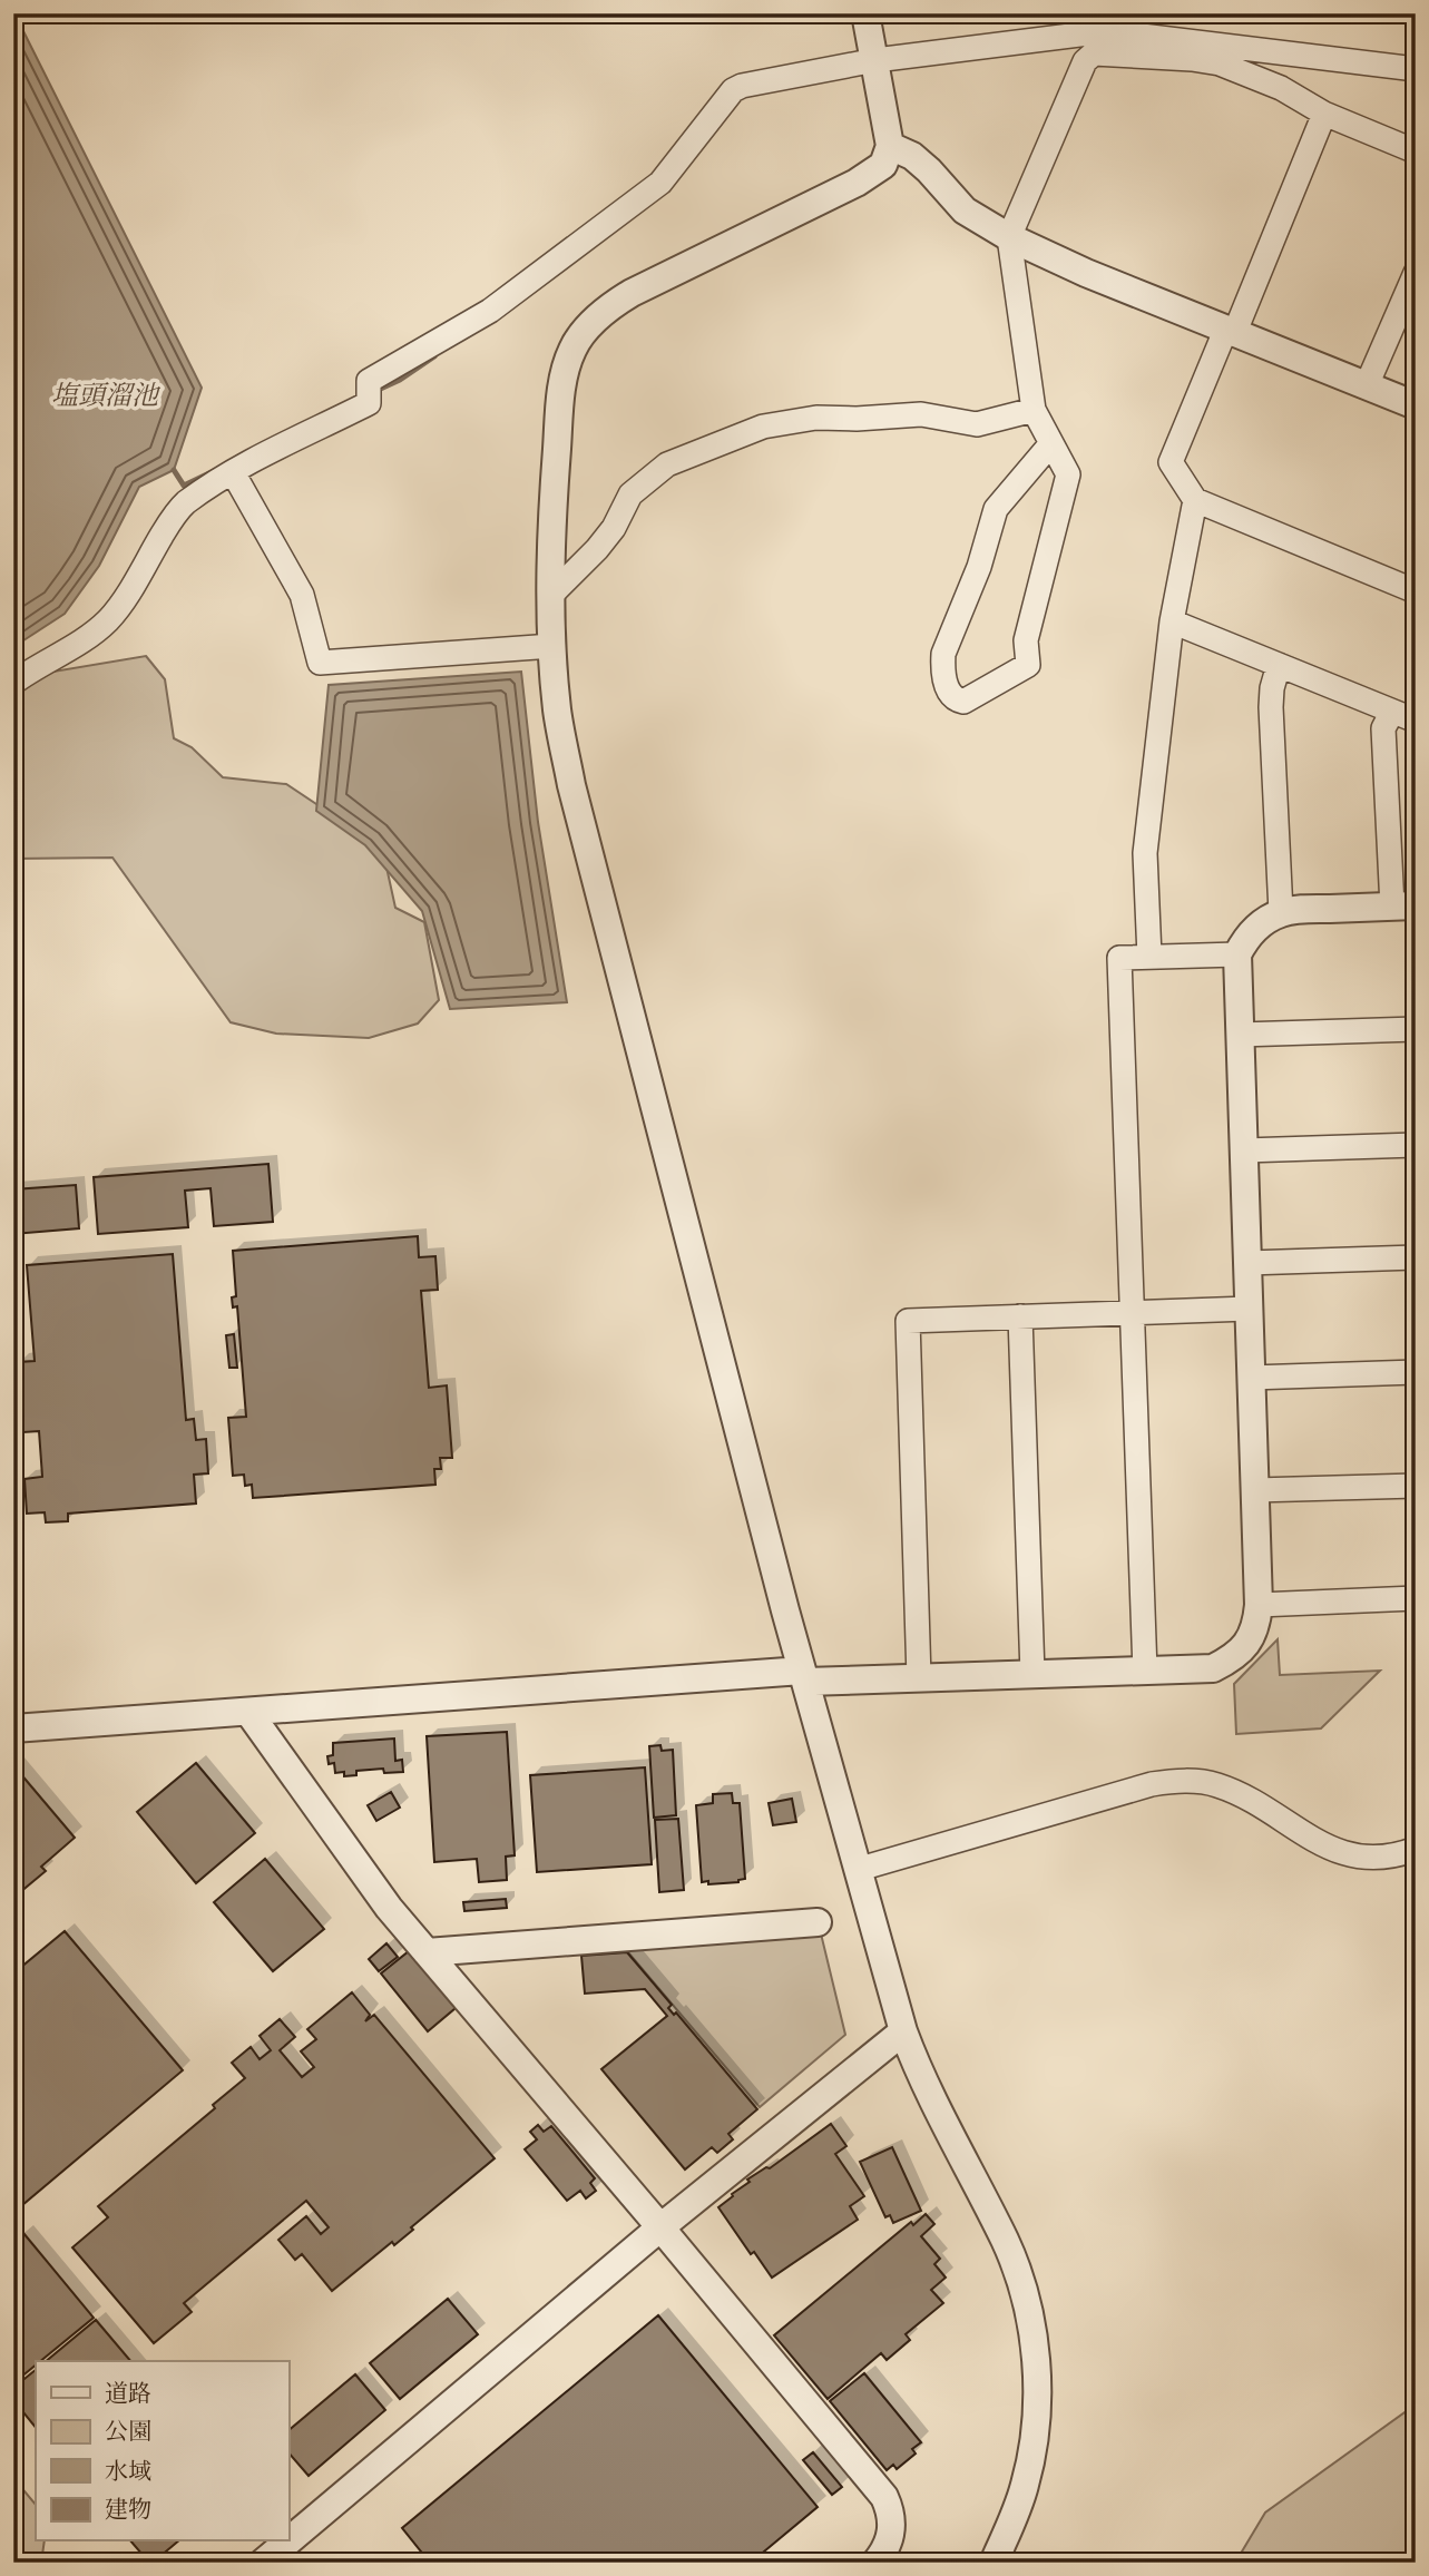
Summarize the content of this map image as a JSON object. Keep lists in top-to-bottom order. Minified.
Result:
{"water":["塩頭溜池"],"legend":["道路","公園","水域","建物"]}
